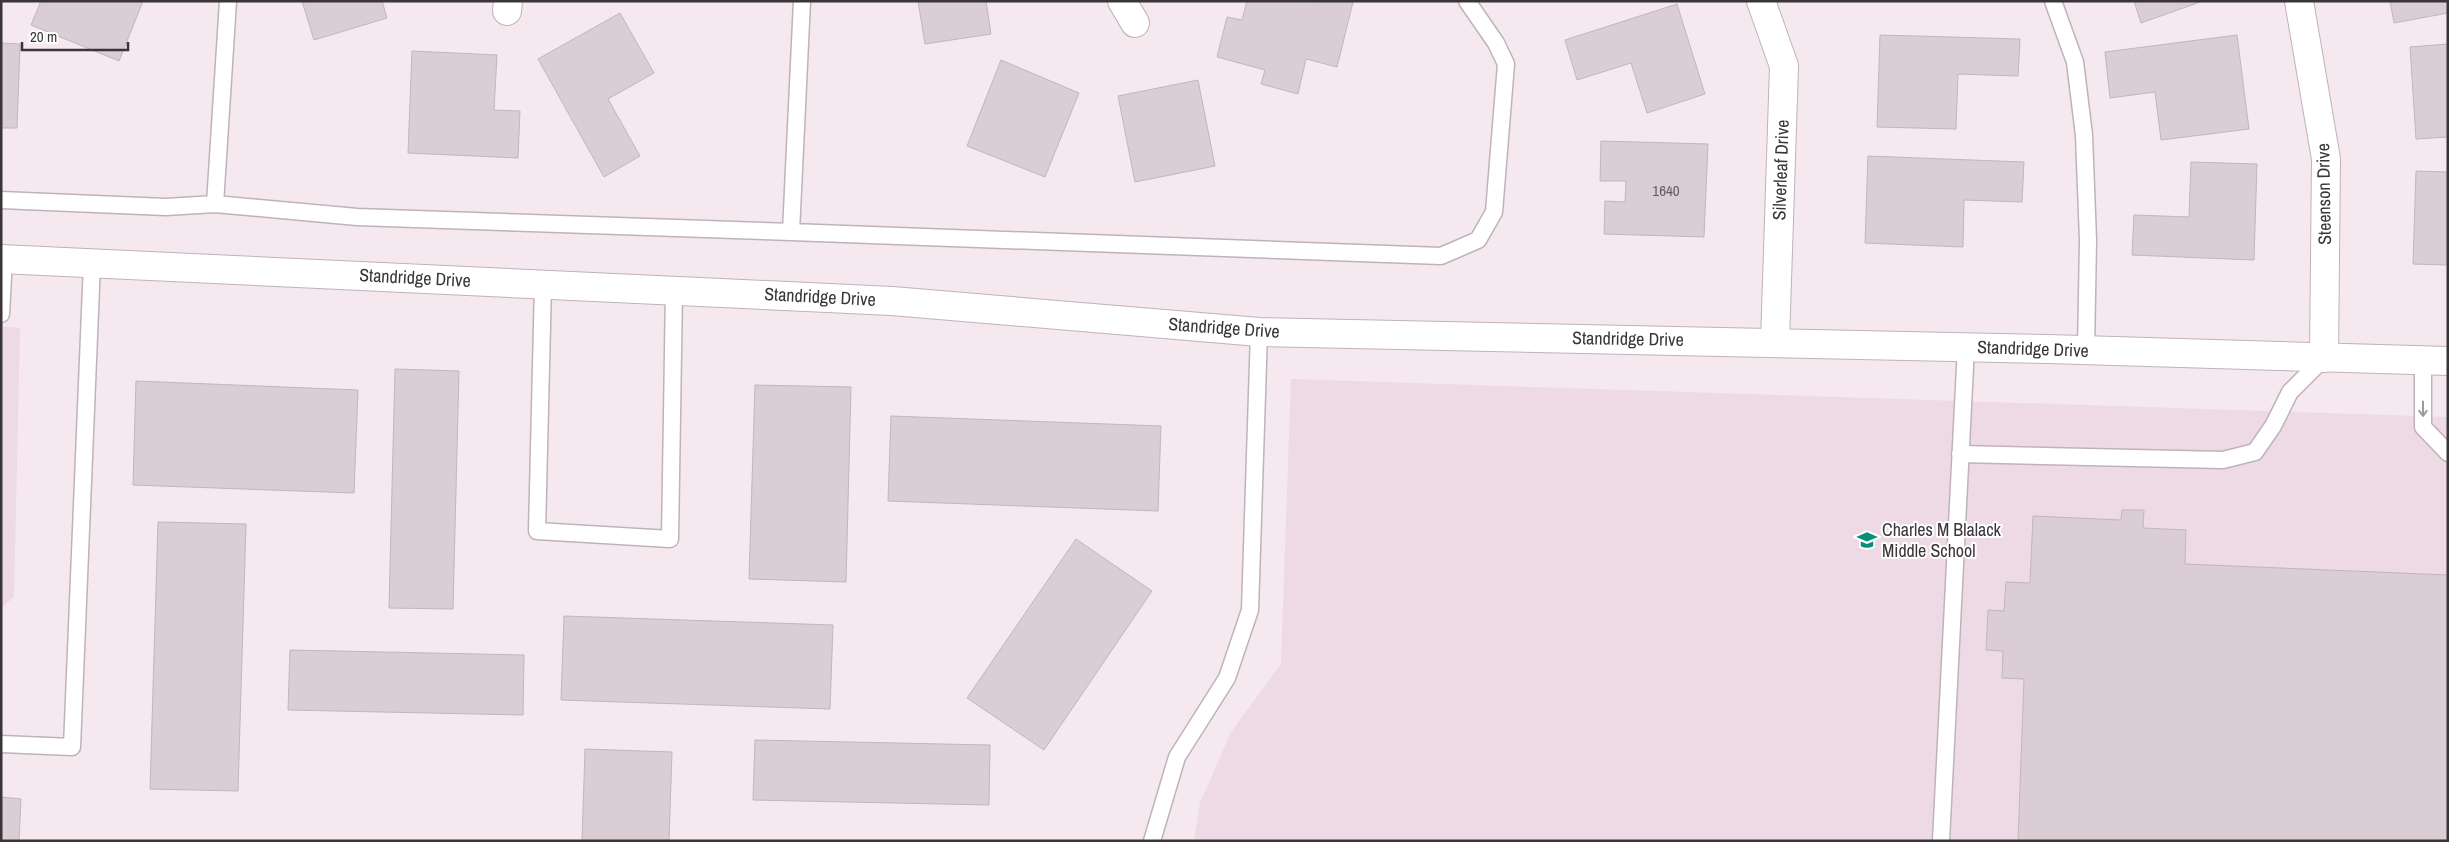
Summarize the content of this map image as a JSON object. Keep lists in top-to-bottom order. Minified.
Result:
{"streets":{"street":["Silverleaf Drive","Steenson Drive","Standridge Drive"]},"crossings":[["Silverleaf Drive","Standridge Drive"],["Steenson Drive","Standridge Drive"]],"places":{"school or university":["Charles M Blalack Middle School"]},"house_numbers":["1640"],"scale_bar":"20 m"}
